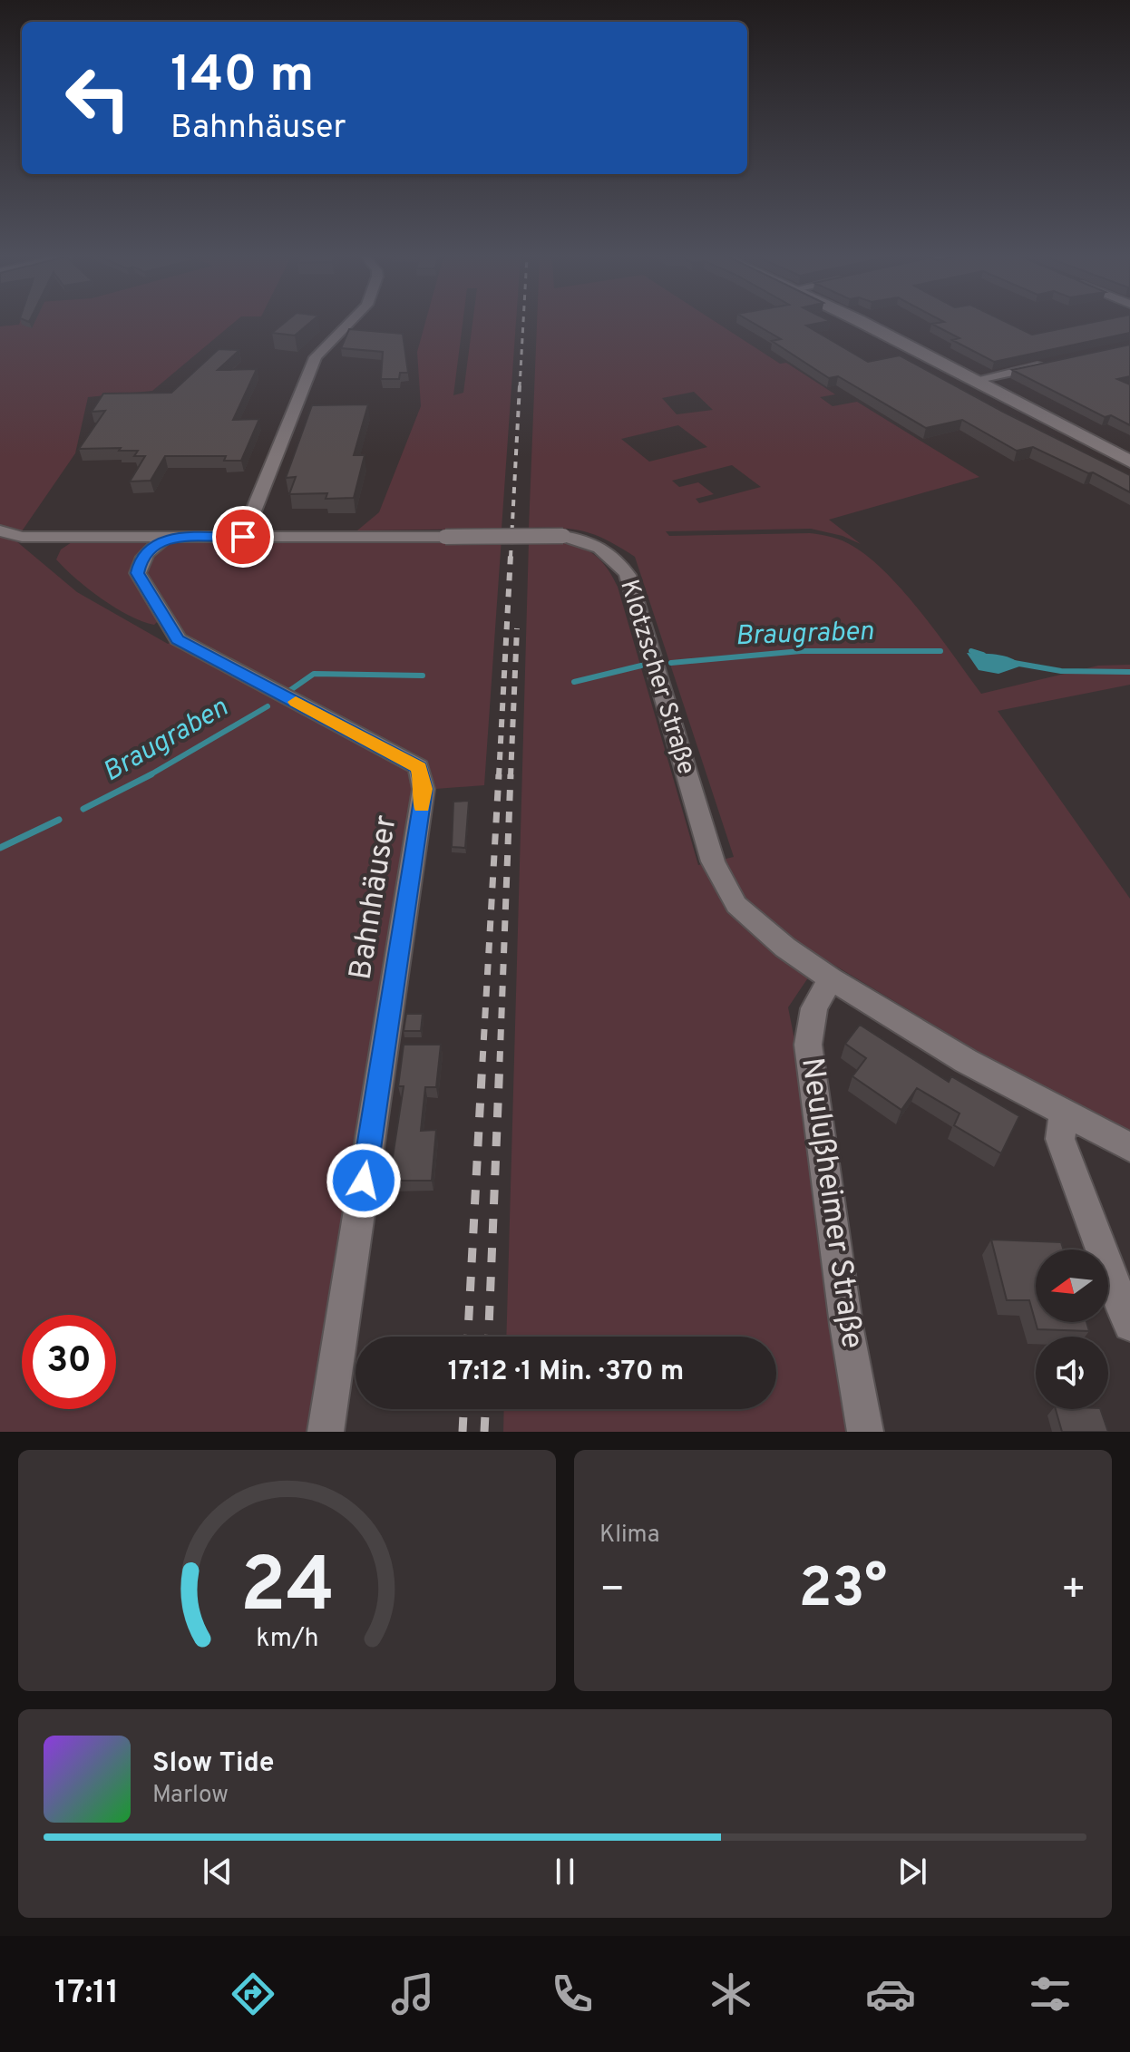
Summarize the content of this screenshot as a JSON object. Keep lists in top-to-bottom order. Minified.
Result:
{"streets":{"street":["Klotzscher Straße","Bahnhäuser","Neulußheimer Straße"]},"crossings":[["Klotzscher Straße","Bahnhäuser"],["Klotzscher Straße","Neulußheimer Straße"]],"water":["Braugraben"],"north":"left","page":{"turn":["140 m","Bahnhäuser"],"limit":"30","trip":"17:12 · 1 Min. · 370 m","tile":"Klima","heat":["−","23°","+"],"song":["Slow Tide","Marlow"],"tabs":"17:11","gauge":["24","km/h"]}}
